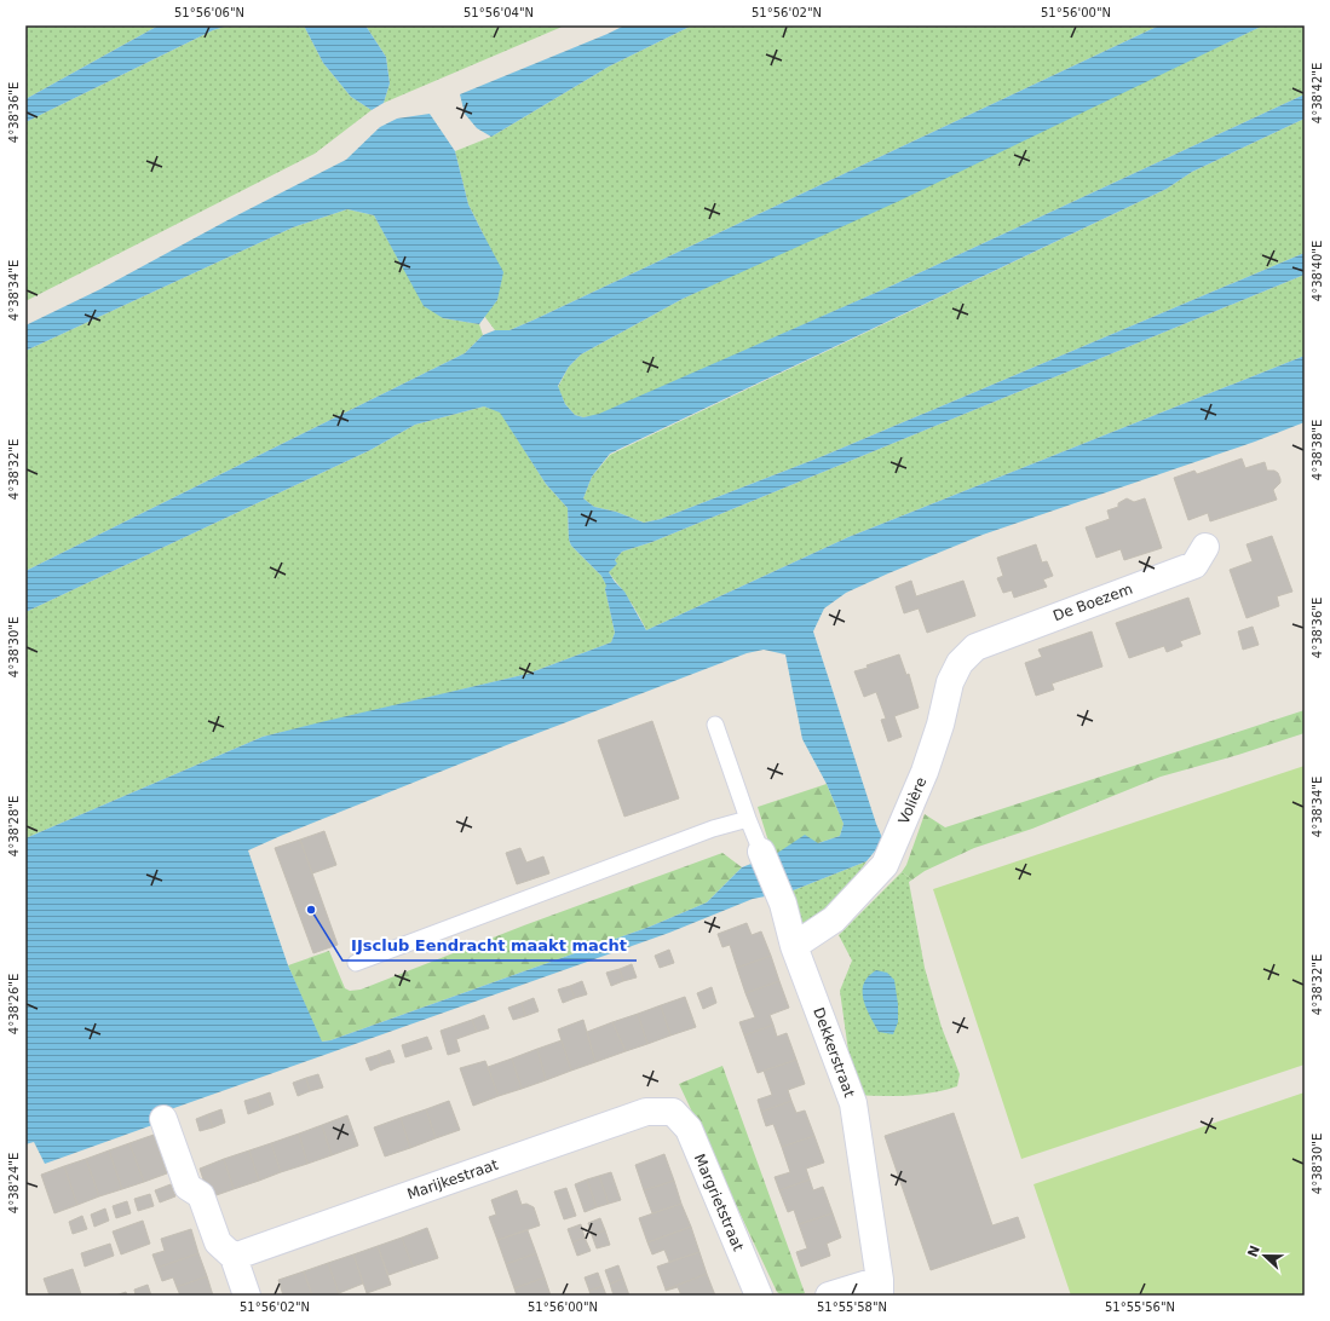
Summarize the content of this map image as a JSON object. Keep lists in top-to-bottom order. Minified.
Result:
{"streets":{"street":["De Boezem","Volière","Dekkerstraat","Marijkestraat","Margrietstraat"]},"crossings":[["De Boezem","Volière"],["Volière","Dekkerstraat"],["Marijkestraat","Margrietstraat"]],"places":["IJsclub Eendracht maakt macht"],"north":"left","coordinates":["51°56'06\"N","51°56'04\"N","51°56'02\"N","51°56'00\"N","4°38'42\"E","4°38'36\"E","4°38'40\"E","4°38'34\"E","4°38'38\"E","4°38'32\"E","4°38'30\"E","4°38'28\"E","4°38'26\"E","4°38'24\"E","51°55'58\"N","51°55'56\"N"]}
